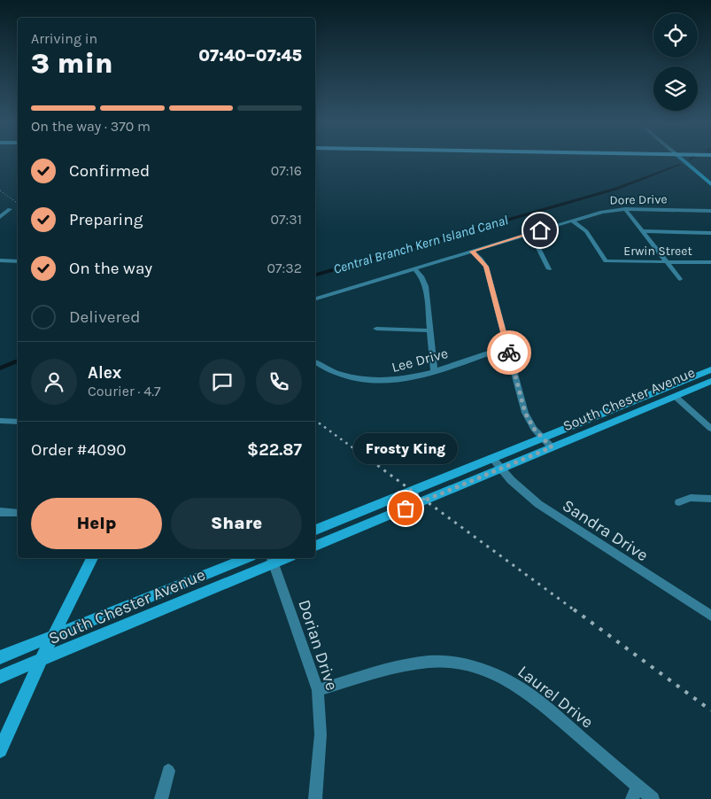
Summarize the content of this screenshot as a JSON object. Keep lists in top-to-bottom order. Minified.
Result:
{"streets":{"main road":["South Chester Avenue"],"street":["Dore Drive","Erwin Street","Lee Drive","Sandra Drive","Dorian Drive","Laurel Drive"]},"crossings":[["Dore Drive","Erwin Street"],["South Chester Avenue","Sandra Drive"],["South Chester Avenue","Dorian Drive"],["Dorian Drive","Laurel Drive"]],"water":["Central Branch Kern Island Canal"],"places":["Frosty King"],"page":{"heading":["3 min","Arriving in","07:40–07:45"],"panel":["Alex","Courier · 4.7","Order #4090","$22.87"],"bar":"On the way · 370 m","list":[["Confirmed","07:16"],["Preparing","07:31"],["On the way","07:32"],"Delivered"],"bubble":"Frosty King","buttons":["Help","Share"]}}
